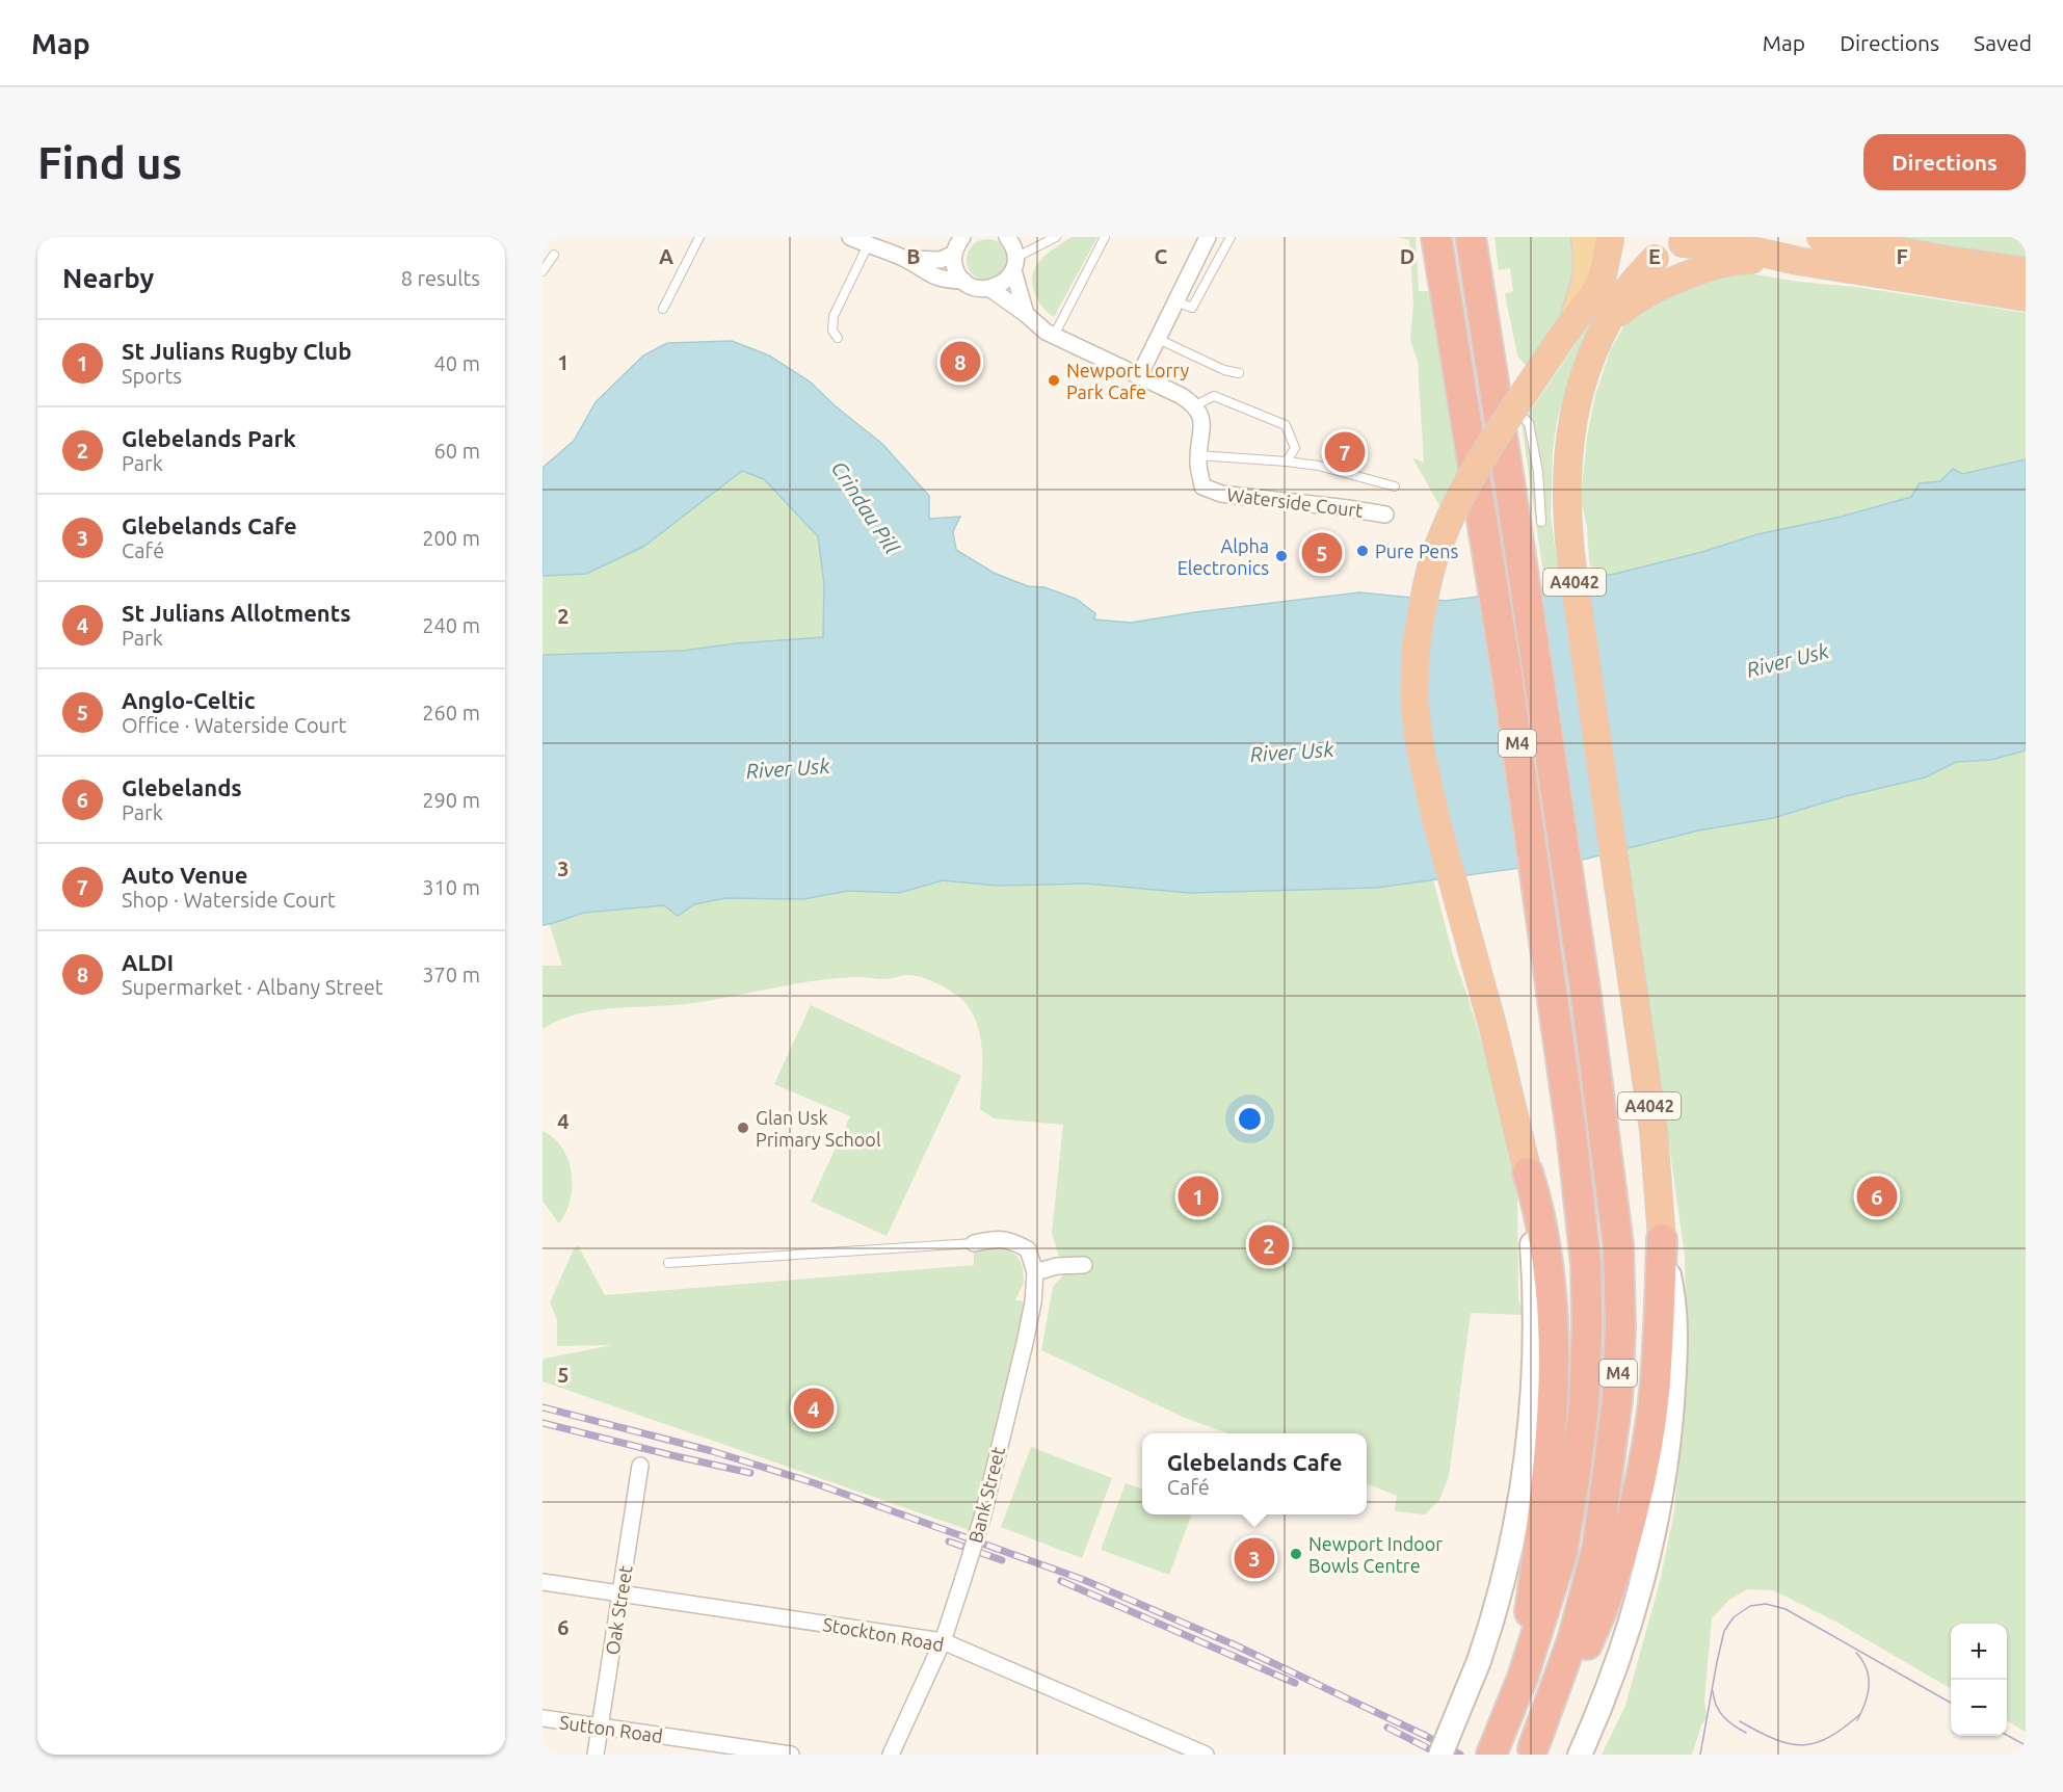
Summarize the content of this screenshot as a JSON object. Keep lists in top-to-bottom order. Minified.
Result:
{"streets":{"highway":["A4042","M4"],"street":["Waterside Court","Bank Street","Oak Street","Stockton Road","Sutton Road"]},"crossings":[["A4042","M4"],["Bank Street","Stockton Road"],["Oak Street","Stockton Road"],["Oak Street","Sutton Road"]],"water":["Crindau Pill","River Usk"],"places":["Newport Lorry Park Cafe","Pure Pens","Alpha Electronics","Glan Usk Primary School","Newport Indoor Bowls Centre"],"page":{"header":"Map","nav":["Map","Directions","Saved"],"buttons":"Directions","title":"Find us","heading":["Nearby","8 results"],"list":[{"mark":"1","name":"St Julians Rugby Club","note":"Sports","value":"40 m"},{"mark":"2","name":"Glebelands Park","note":"Park","value":"60 m"},{"mark":"3","name":"Glebelands Cafe","note":"Café","value":"200 m"},{"mark":"4","name":"St Julians Allotments","note":"Park","value":"240 m"},{"mark":"5","name":"Anglo-Celtic","note":"Office · Waterside Court","value":"260 m"},{"mark":"6","name":"Glebelands","note":"Park","value":"290 m"},{"mark":"7","name":"Auto Venue","note":"Shop · Waterside Court","value":"310 m"},{"mark":"8","name":"ALDI","note":"Supermarket · Albany Street","value":"370 m"}],"pins":["8","7","5","1","6","2","4","3"],"popup":["Glebelands Cafe","Café"],"map_buttons":["+","−"]},"grid":{"columns":["A","B","C","D","E","F"],"rows":["1","2","3","4","5","6"]}}
